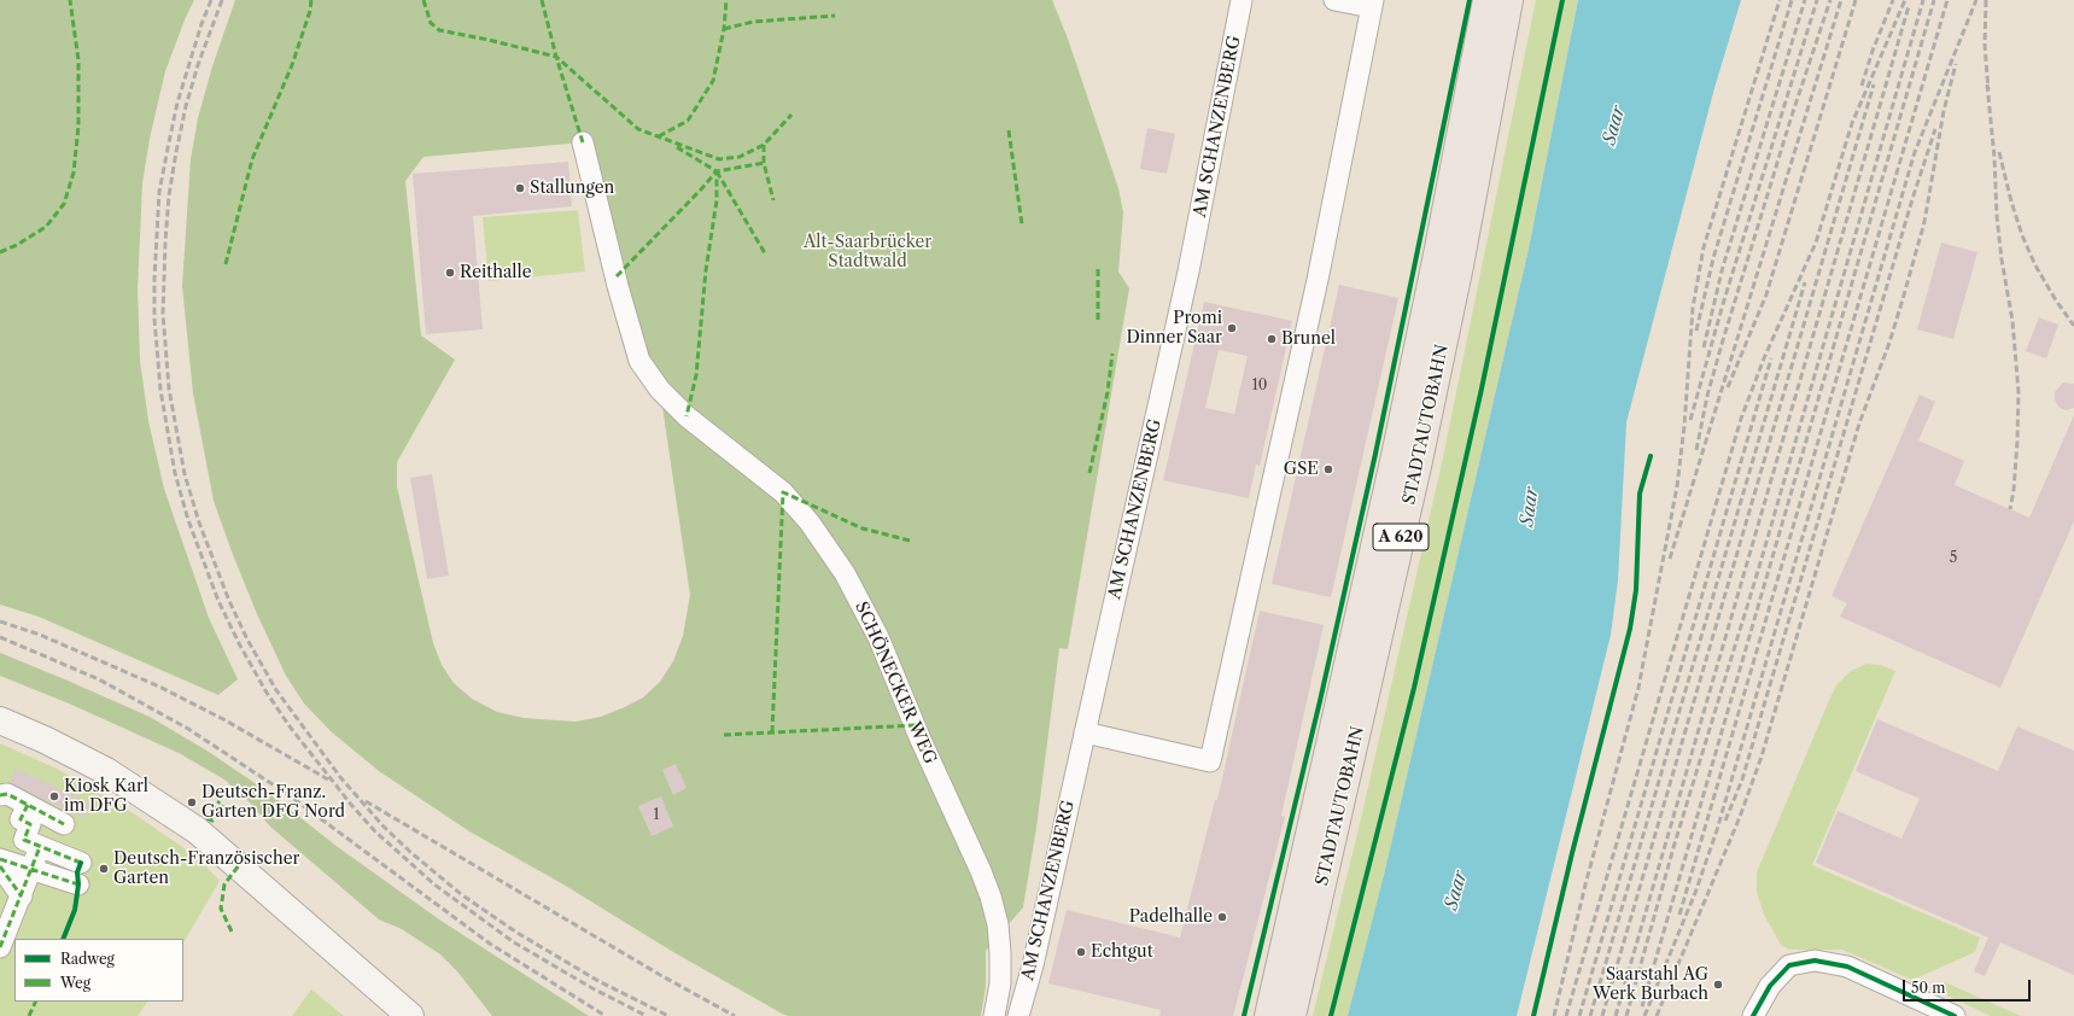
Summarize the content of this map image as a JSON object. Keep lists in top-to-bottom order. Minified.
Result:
{"streets":{"highway":["STADTAUTOBAHN","A 620"],"street":["AM SCHANZENBERG","SCHÖNECKER WEG"]},"water":["Saar"],"parks":["Alt-Saarbrücker Stadtwald"],"places":["Stallungen","Reithalle","Promi Dinner Saar","Brunel","GSE","Kiosk Karl im DFG","Deutsch-Franz. Garten DFG Nord","Deutsch-Französischer Garten","Padelhalle","Echtgut","Saarstahl AG Werk Burbach"],"house_numbers":["10","5","1"],"legend":["Radweg","Weg"],"scale_bar":"50 m"}
